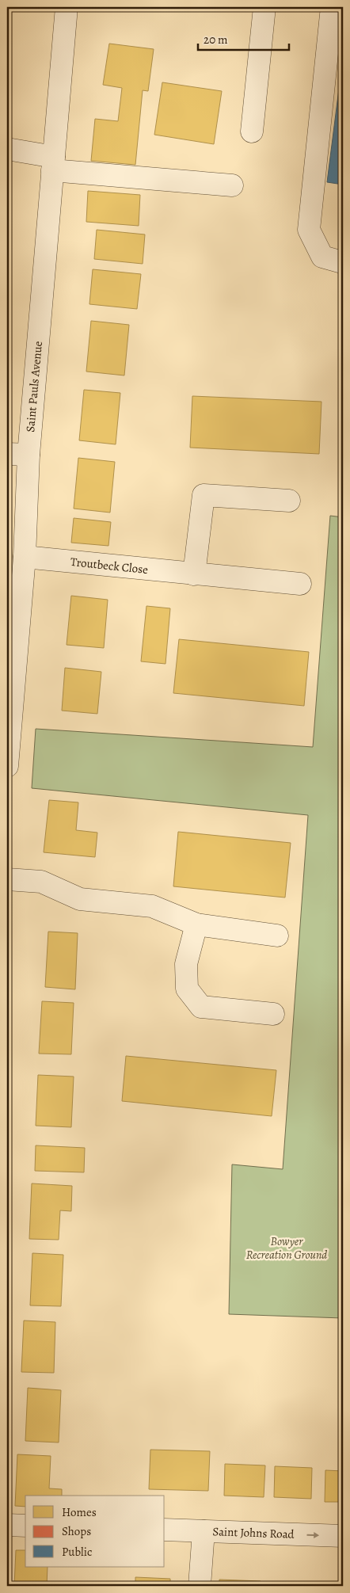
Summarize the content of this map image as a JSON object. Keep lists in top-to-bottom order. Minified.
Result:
{"streets":{"street":["Saint Pauls Avenue","Troutbeck Close","Saint Johns Road"]},"crossings":[["Saint Pauls Avenue","Troutbeck Close"]],"one_way":["Saint Johns Road"],"parks":["Bowyer Recreation Ground"],"legend":["Homes","Shops","Public"],"scale_bar":"20 m"}
